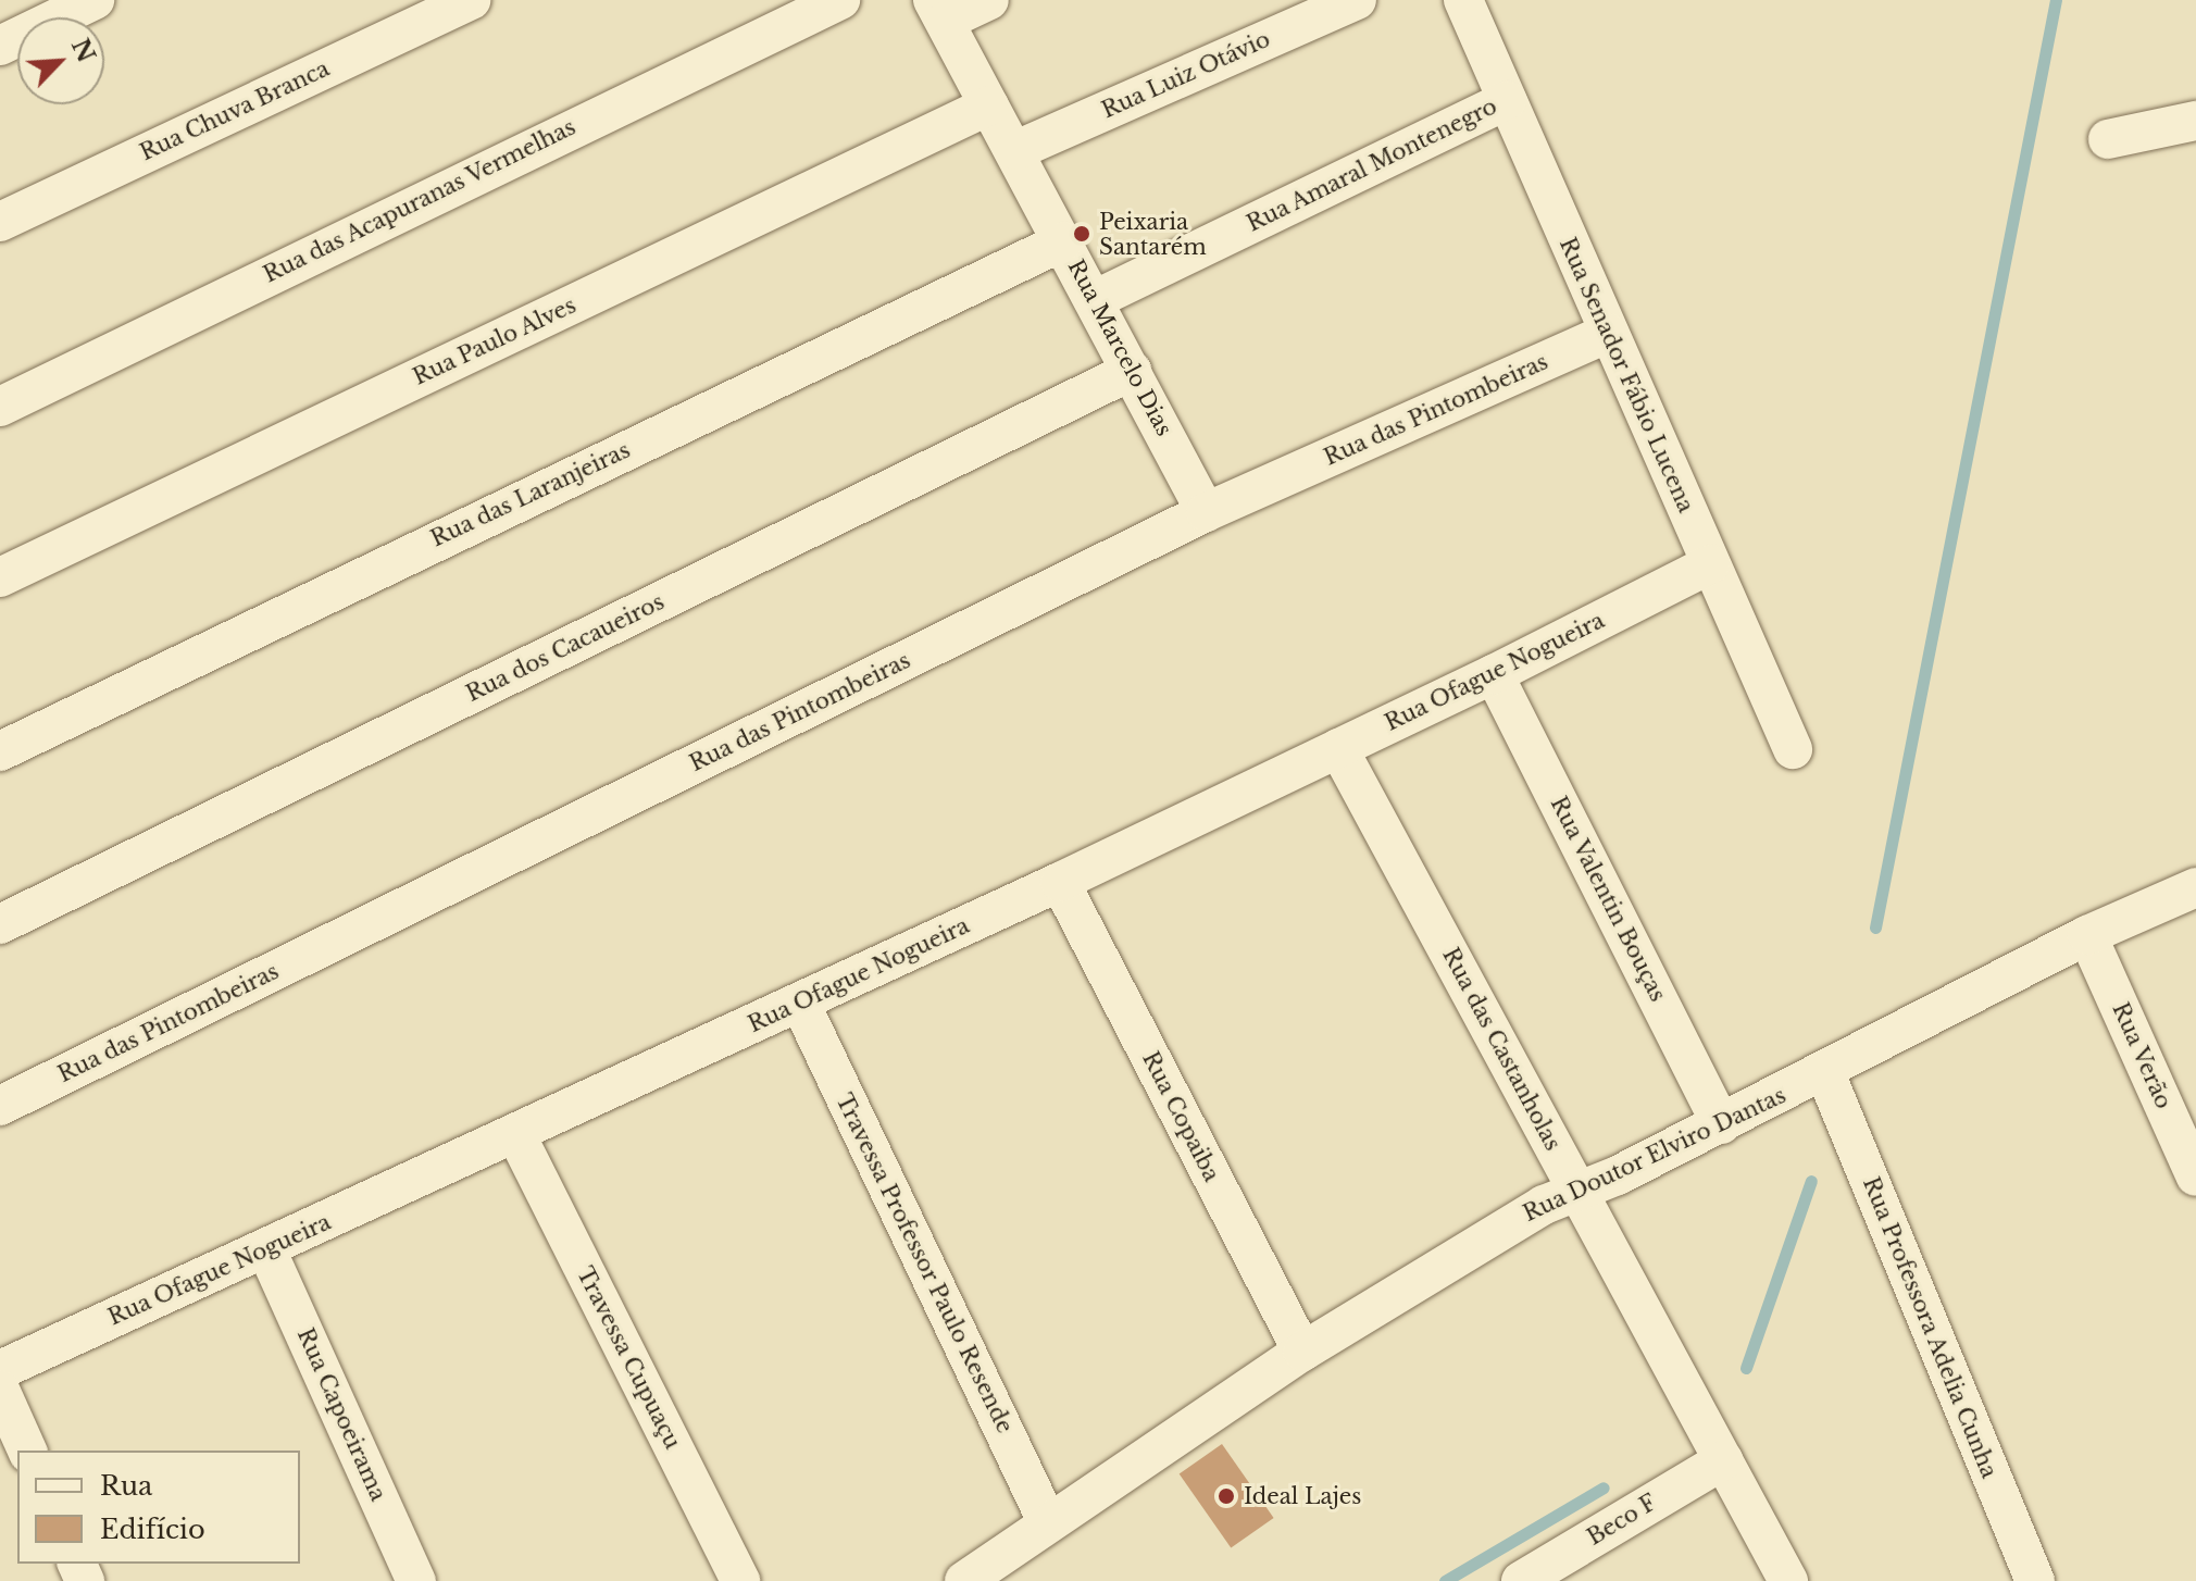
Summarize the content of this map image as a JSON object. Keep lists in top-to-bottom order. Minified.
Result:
{"streets":{"street":["Rua Luiz Otávio","Rua Chuva Branca","Rua Amaral Montenegro","Rua das Acapuranas Vermelhas","Rua Paulo Alves","Rua Marcelo Dias","Rua Senador Fábio Lucena","Rua das Pintombeiras","Rua das Laranjeiras","Rua dos Cacaueiros","Rua Ofague Nogueira","Rua Valentin Bouças","Rua das Castanholas","Rua Verão","Rua Copaiba","Rua Doutor Elviro Dantas","Travessa Professor Paulo Resende","Rua Professora Adelia Cunha","Travessa Cupuaçu","Rua Capoeirama","Beco F"]},"crossings":[["Rua Luiz Otávio","Rua Marcelo Dias"],["Rua Amaral Montenegro","Rua Marcelo Dias"],["Rua Amaral Montenegro","Rua Senador Fábio Lucena"],["Rua Paulo Alves","Rua Marcelo Dias"],["Rua Marcelo Dias","Rua das Pintombeiras"],["Rua Marcelo Dias","Rua das Laranjeiras"],["Rua Marcelo Dias","Rua dos Cacaueiros"],["Rua Senador Fábio Lucena","Rua das Pintombeiras"],["Rua Senador Fábio Lucena","Rua Ofague Nogueira"],["Rua Ofague Nogueira","Rua Valentin Bouças"],["Rua Ofague Nogueira","Rua das Castanholas"],["Rua Ofague Nogueira","Rua Copaiba"],["Rua Ofague Nogueira","Travessa Professor Paulo Resende"],["Rua Ofague Nogueira","Travessa Cupuaçu"],["Rua Ofague Nogueira","Rua Capoeirama"],["Rua Valentin Bouças","Rua Doutor Elviro Dantas"],["Rua das Castanholas","Rua Doutor Elviro Dantas"],["Rua das Castanholas","Beco F"],["Rua Verão","Rua Doutor Elviro Dantas"],["Rua Copaiba","Rua Doutor Elviro Dantas"],["Rua Doutor Elviro Dantas","Travessa Professor Paulo Resende"],["Rua Doutor Elviro Dantas","Rua Professora Adelia Cunha"]],"places":["Peixaria Santarém","Ideal Lajes"],"legend":["Rua","Edifício"],"north":"top right"}
